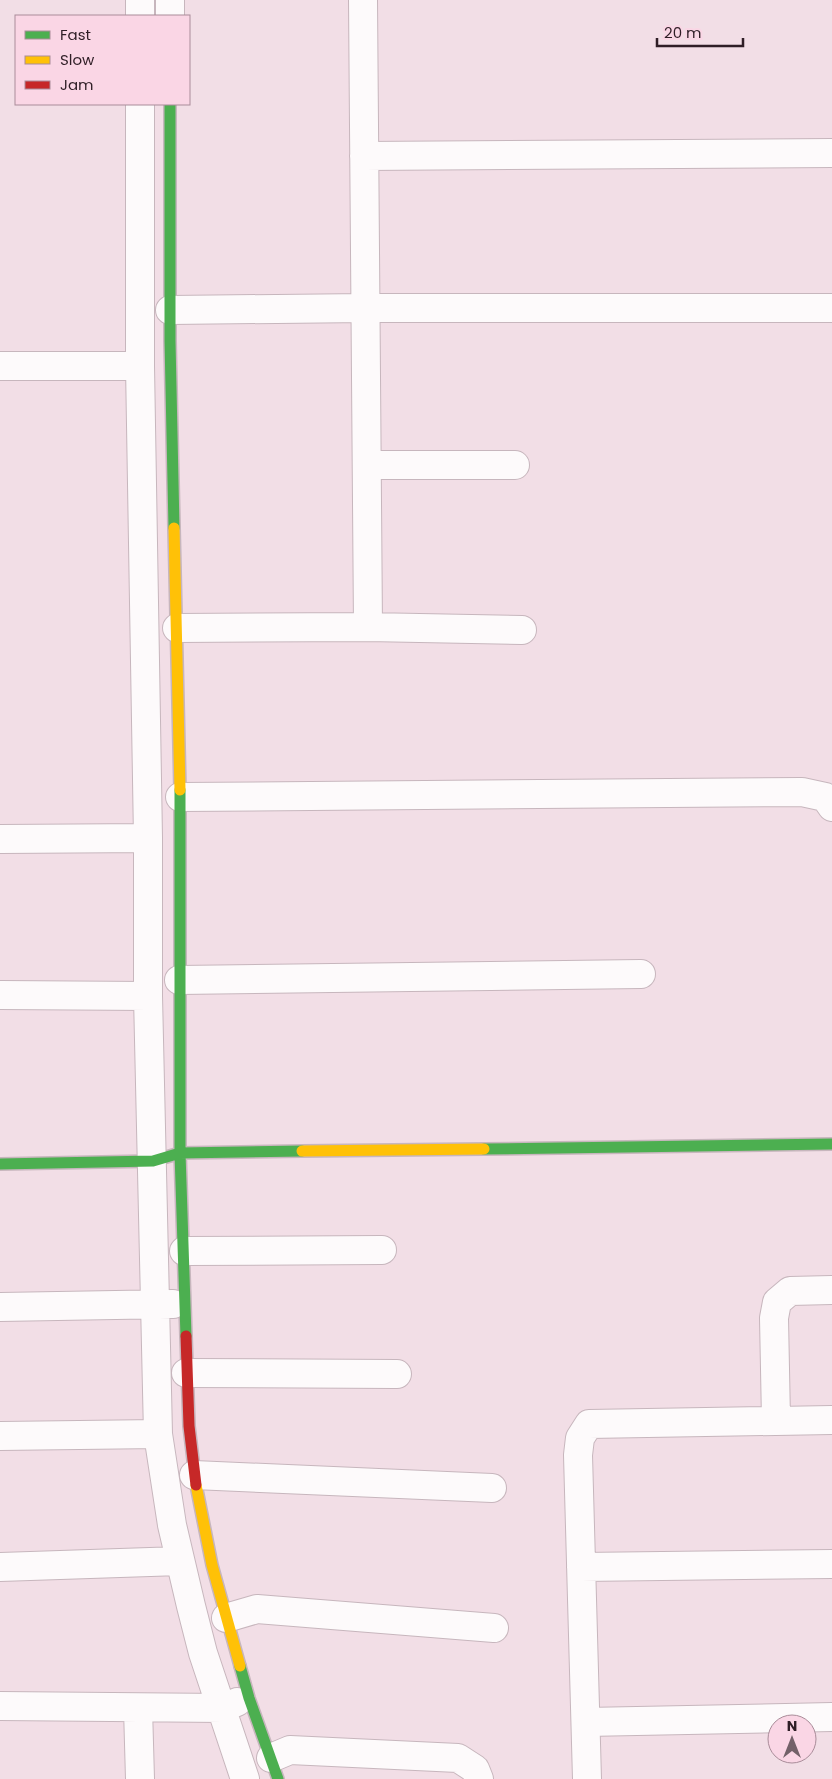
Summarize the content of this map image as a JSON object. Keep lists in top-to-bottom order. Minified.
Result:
{"legend":["Fast","Slow","Jam"],"scale_bar":"20 m","north":"top"}
